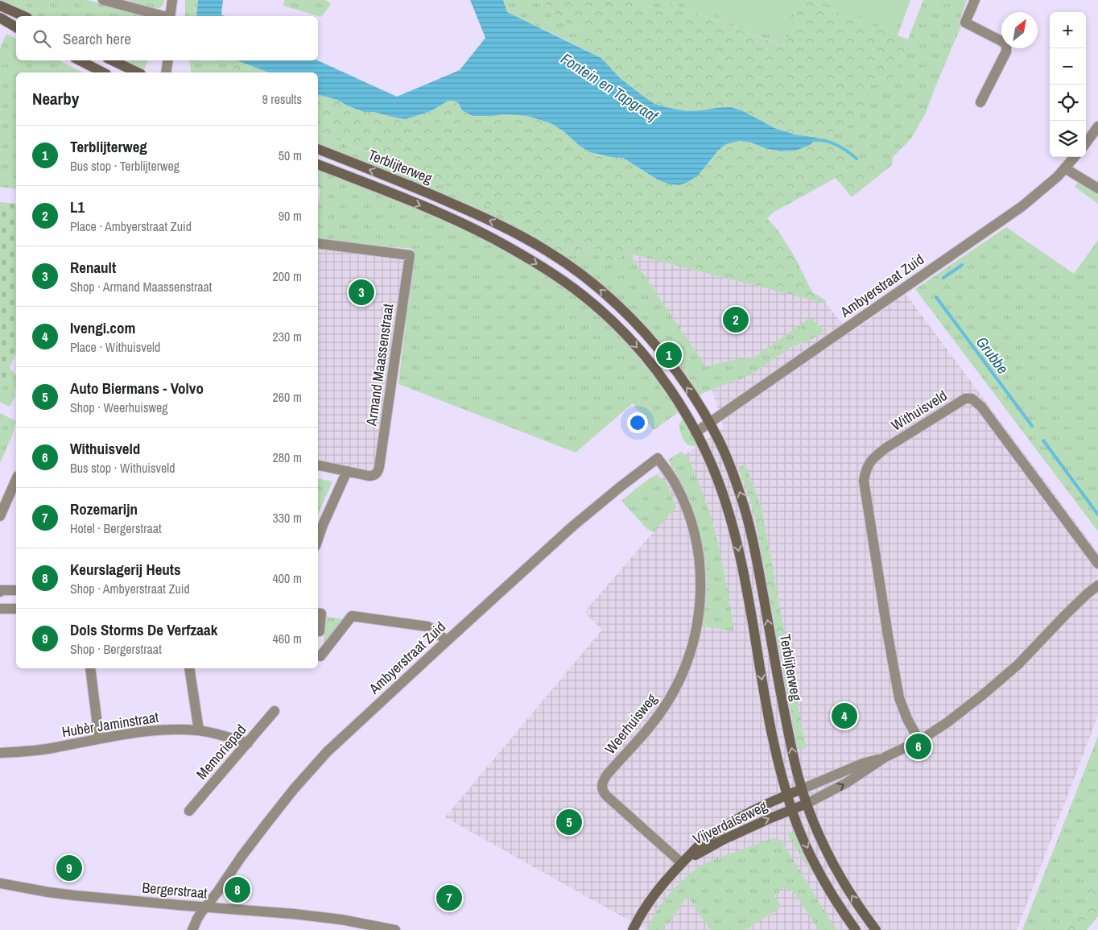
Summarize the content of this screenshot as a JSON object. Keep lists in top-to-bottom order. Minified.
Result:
{"streets":{"main road":["Terblijterweg","Vijverdalseweg"],"street":["Ambyerstraat Zuid","Armand Maassenstraat","Withuisveld","Weerhuisweg","Hubèr Jaminstraat","Memoriepad","Bergerstraat"]},"crossings":[["Terblijterweg","Ambyerstraat Zuid"],["Terblijterweg","Vijverdalseweg"],["Ambyerstraat Zuid","Weerhuisweg"],["Ambyerstraat Zuid","Bergerstraat"],["Weerhuisweg","Vijverdalseweg"],["Hubèr Jaminstraat","Memoriepad"]],"water":["Fontein en Tapgraaf","Grubbe"],"north":"top right","page":{"map_buttons":["+","−"],"search":"Search here","heading":["Nearby","9 results"],"list":[{"mark":"1","name":"Terblijterweg","note":"Bus stop · Terblijterweg","value":"50 m"},{"mark":"2","name":"L1","note":"Place · Ambyerstraat Zuid","value":"90 m"},{"mark":"3","name":"Renault","note":"Shop · Armand Maassenstraat","value":"200 m"},{"mark":"4","name":"Ivengi.com","note":"Place · Withuisveld","value":"230 m"},{"mark":"5","name":"Auto Biermans - Volvo","note":"Shop · Weerhuisweg","value":"260 m"},{"mark":"6","name":"Withuisveld","note":"Bus stop · Withuisveld","value":"280 m"},{"mark":"7","name":"Rozemarijn","note":"Hotel · Bergerstraat","value":"330 m"},{"mark":"8","name":"Keurslagerij Heuts","note":"Shop · Ambyerstraat Zuid","value":"400 m"},{"mark":"9","name":"Dols Storms De Verfzaak","note":"Shop · Bergerstraat","value":"460 m"}],"pins":["3","2","1","4","6","5","9","8","7"]}}
